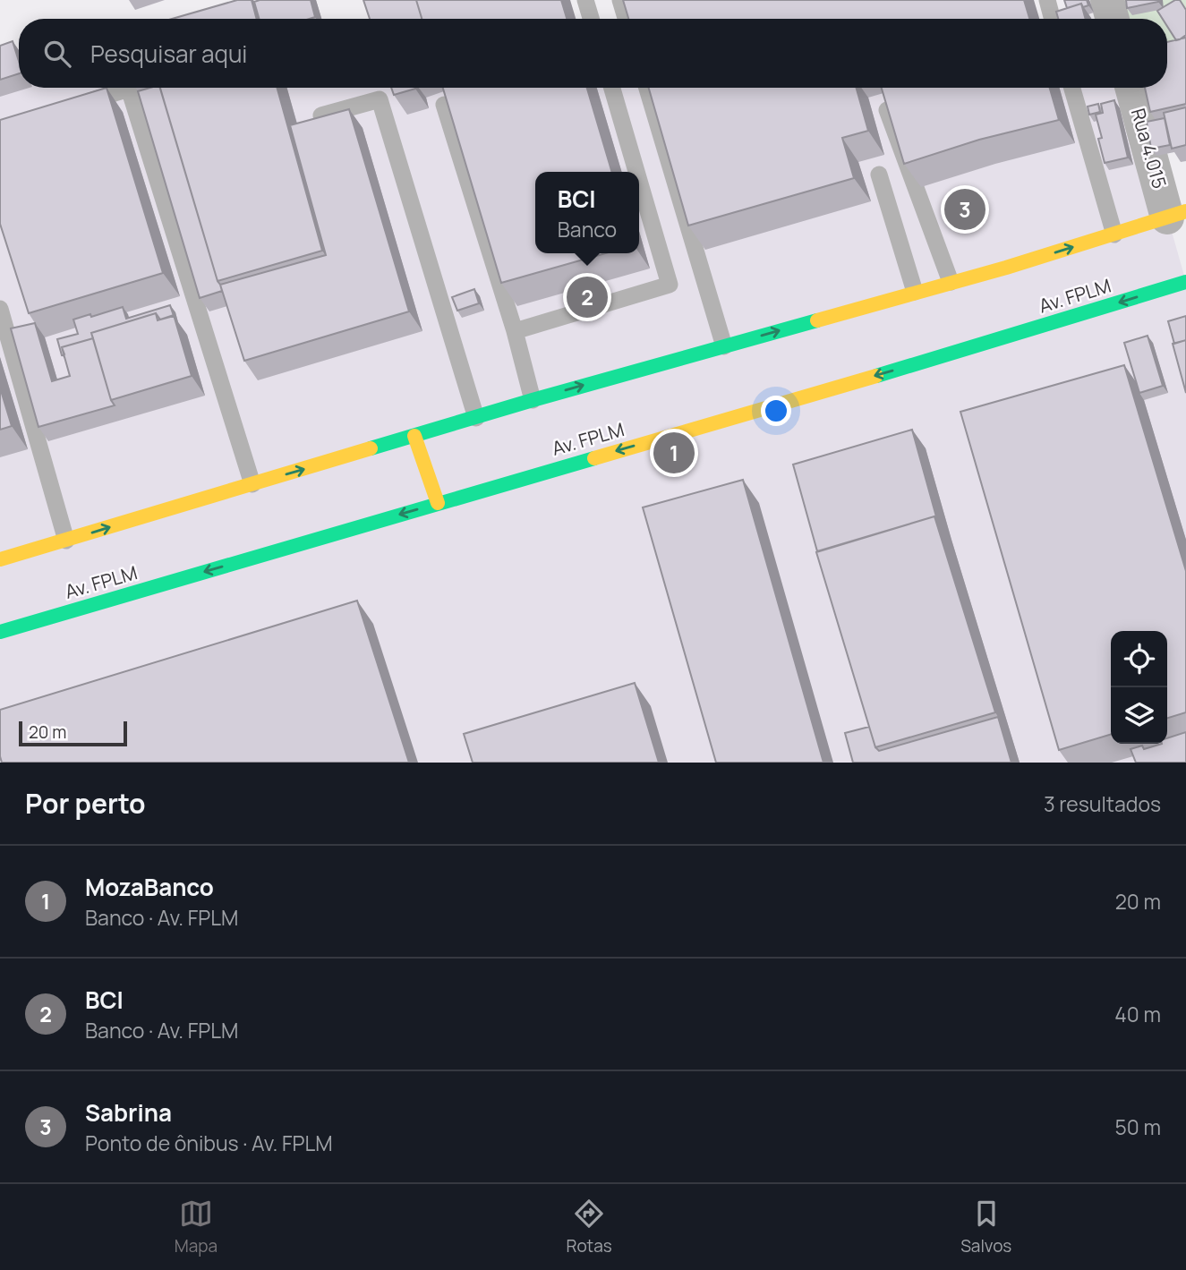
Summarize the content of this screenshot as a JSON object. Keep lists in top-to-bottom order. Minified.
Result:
{"streets":{"main road":["Av. FPLM"],"street":["Rua 4.015"]},"scale_bar":"20 m","page":{"search":"Pesquisar aqui","popup":["BCI","Banco"],"pins":["3","2","1"],"scale":"20 m","heading":["Por perto","3 resultados"],"list":[{"mark":"1","name":"MozaBanco","note":"Banco · Av. FPLM","value":"20 m"},{"mark":"2","name":"BCI","note":"Banco · Av. FPLM","value":"40 m"},{"mark":"3","name":"Sabrina","note":"Ponto de ônibus · Av. FPLM","value":"50 m"}],"nav":["Mapa","Rotas","Salvos"]}}
